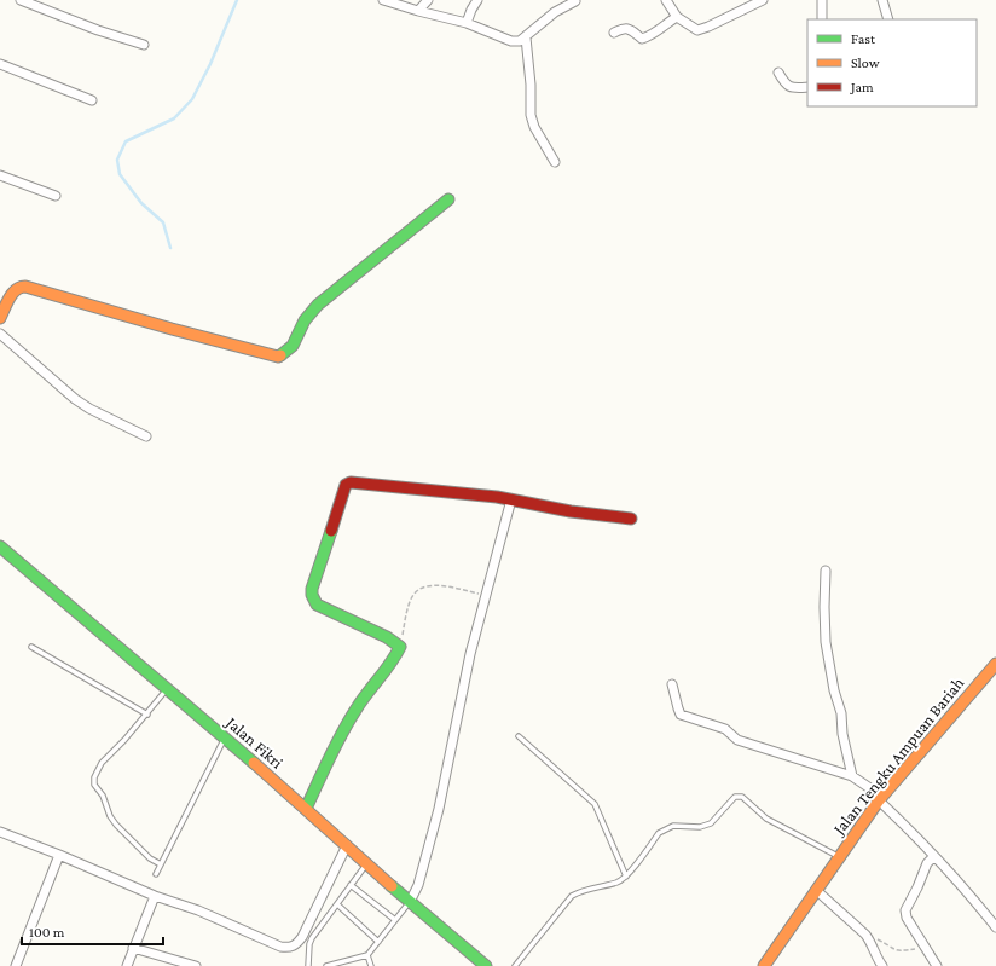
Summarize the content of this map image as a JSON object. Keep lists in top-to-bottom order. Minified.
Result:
{"streets":{"street":["Jalan Fikri","Jalan Tengku Ampuan Bariah"]},"legend":["Fast","Slow","Jam"],"scale_bar":"100 m"}
